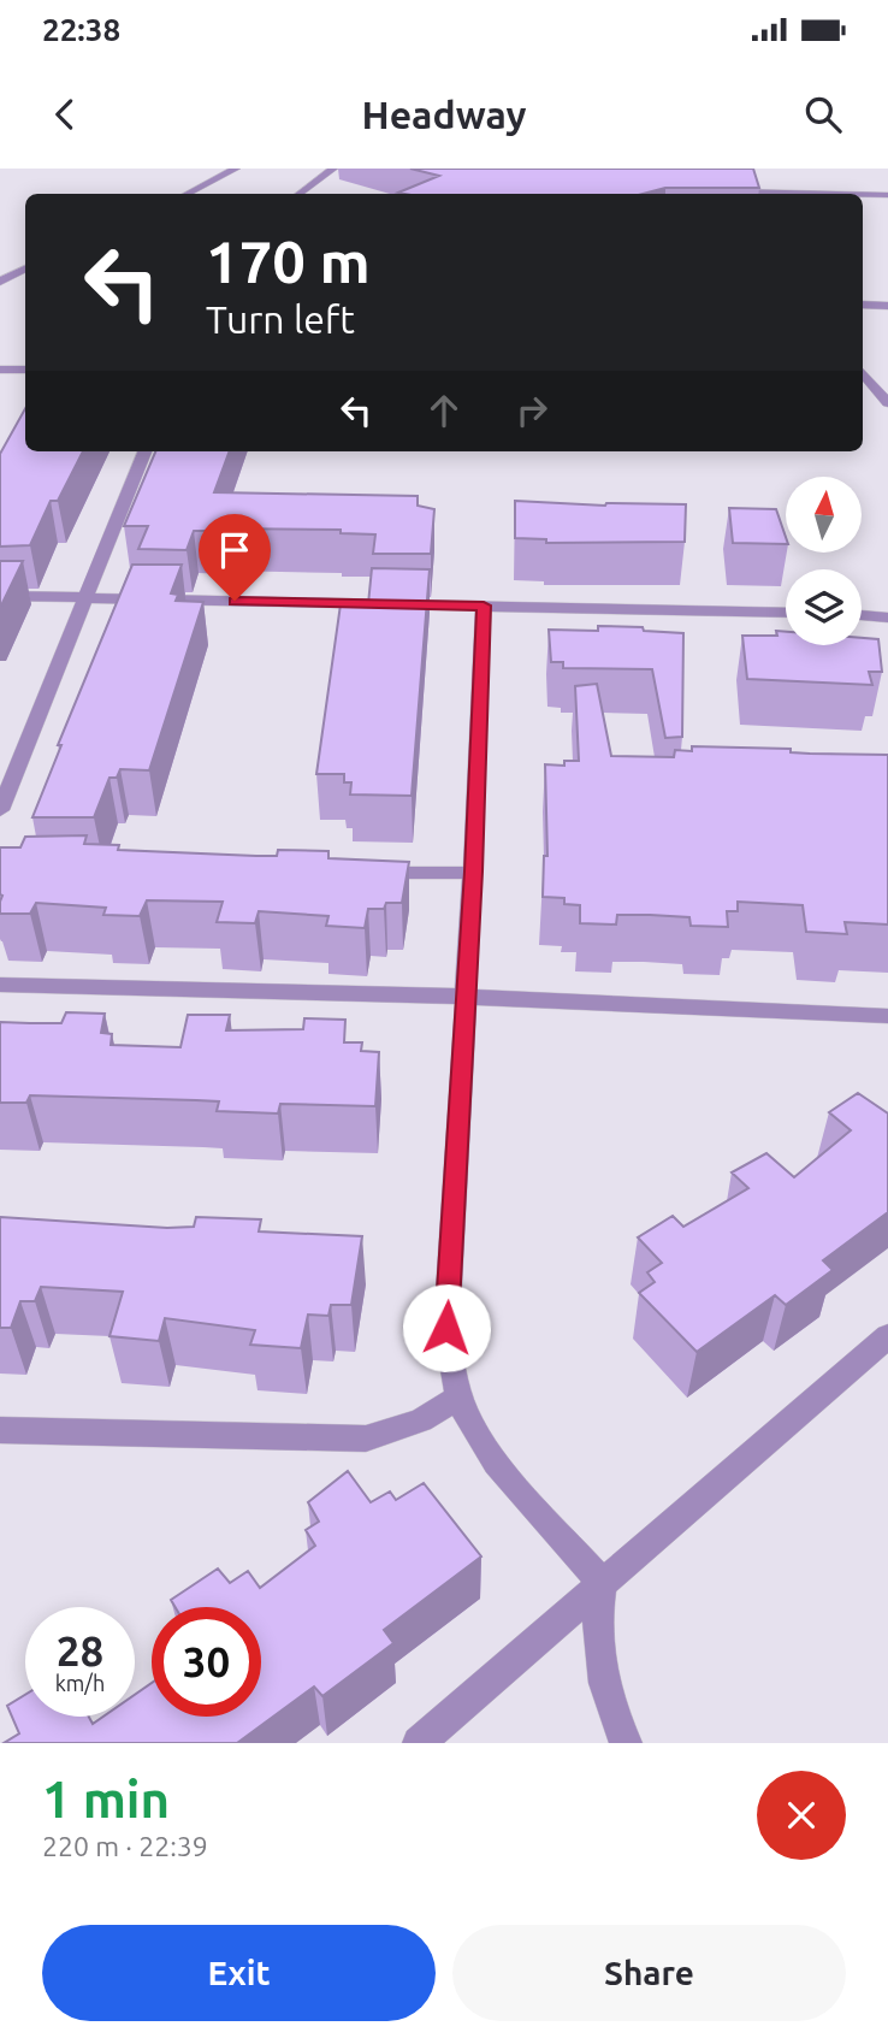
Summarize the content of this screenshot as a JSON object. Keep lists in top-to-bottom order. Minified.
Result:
{"north":"top","page":{"status":"22:38","header":"Headway","turn":["170 m","Turn left"],"speed":"28 km/h","limit":"30","heading":["1 min","220 m · 22:39"],"buttons":["Exit","Share"]}}
